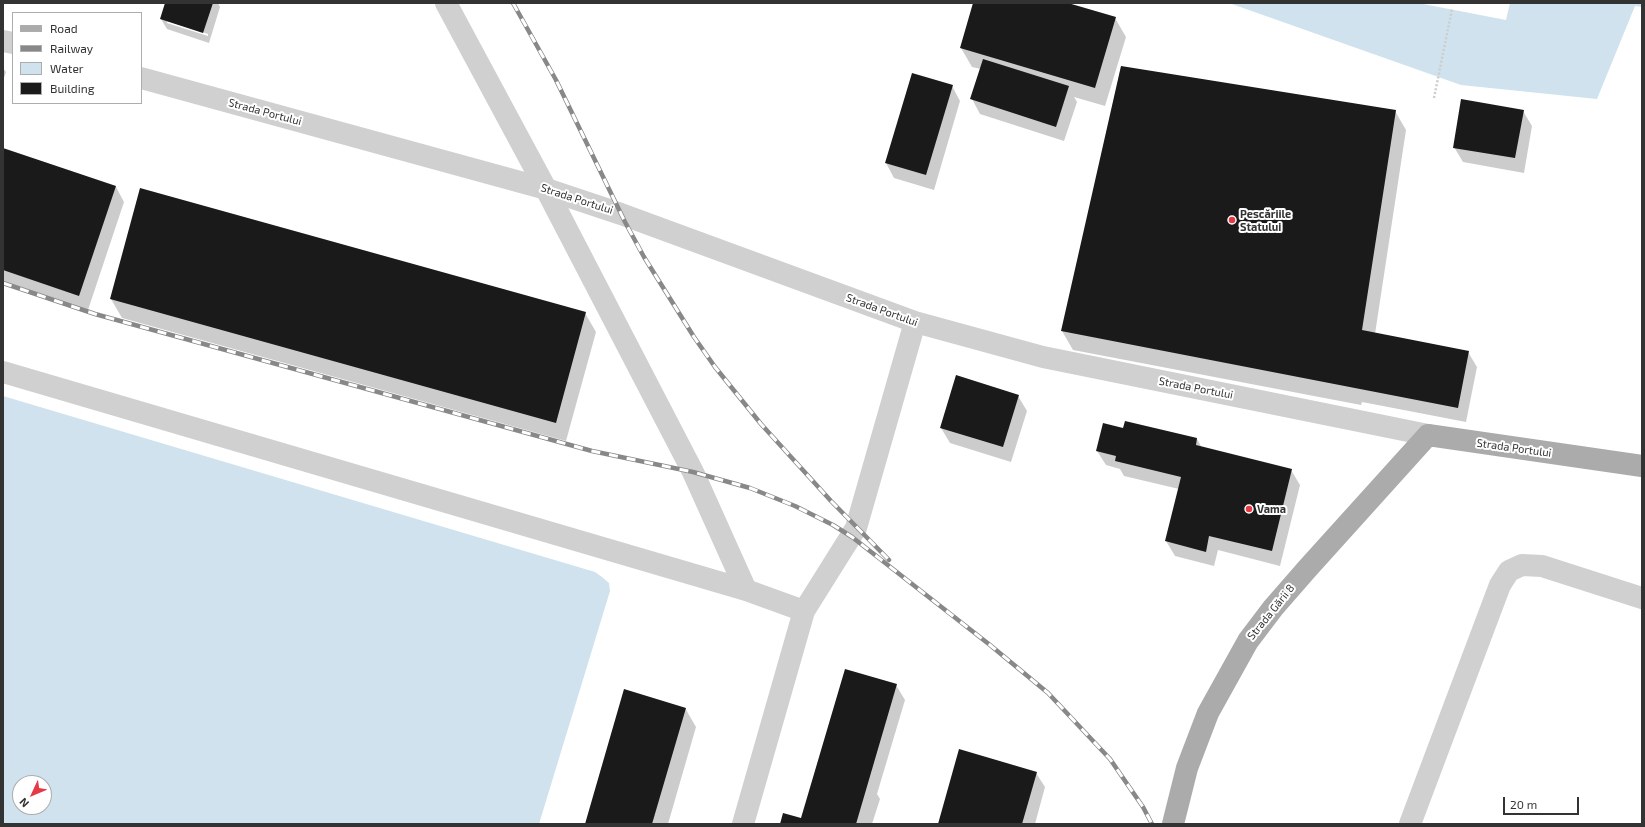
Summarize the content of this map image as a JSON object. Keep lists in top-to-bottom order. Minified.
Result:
{"streets":{"main road":["Strada Portului","Strada Gării 8"]},"crossings":[["Strada Portului","Strada Gării 8"]],"places":["Pescăriile Statului","Vama"],"legend":["Road","Railway","Water","Building"],"scale_bar":"20 m","north":"bottom left"}
